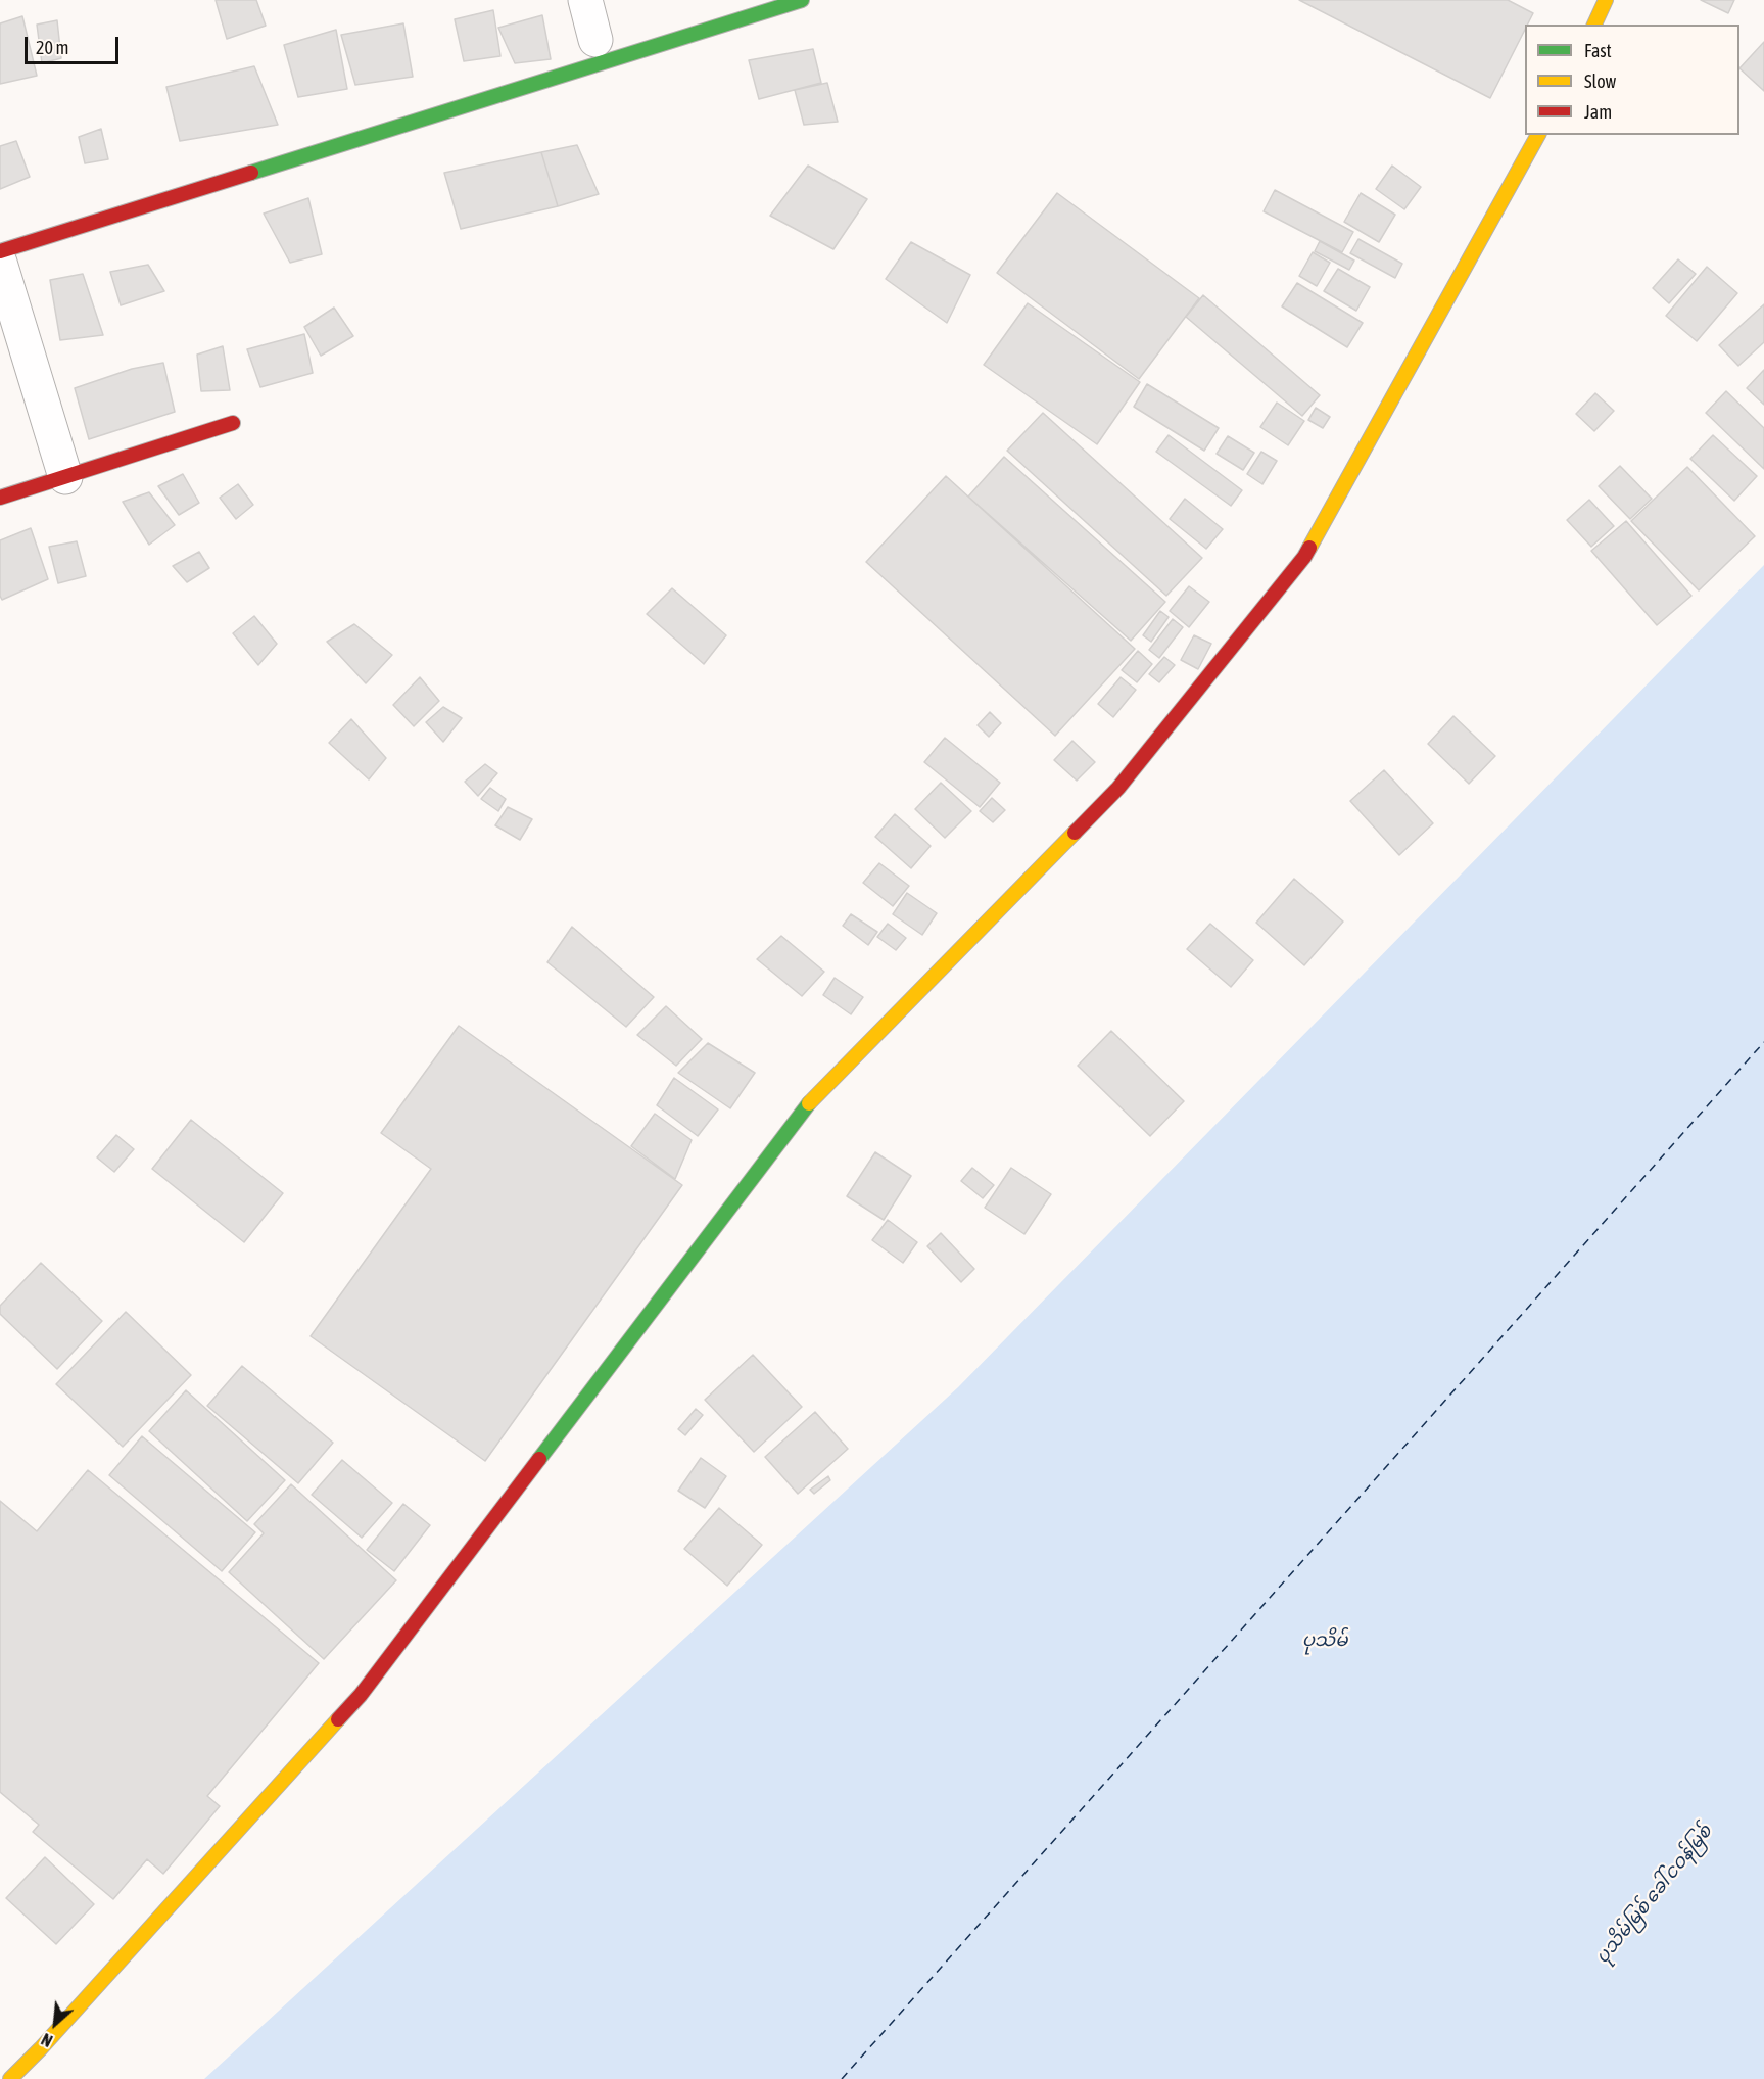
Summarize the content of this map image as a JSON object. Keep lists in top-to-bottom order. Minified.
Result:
{"water":["ပုသိမ်","ပုသိမ်မြစ် ခေါ် ငဝန်မြစ်"],"legend":["Fast","Slow","Jam"],"scale_bar":"20 m","north":"bottom left"}
